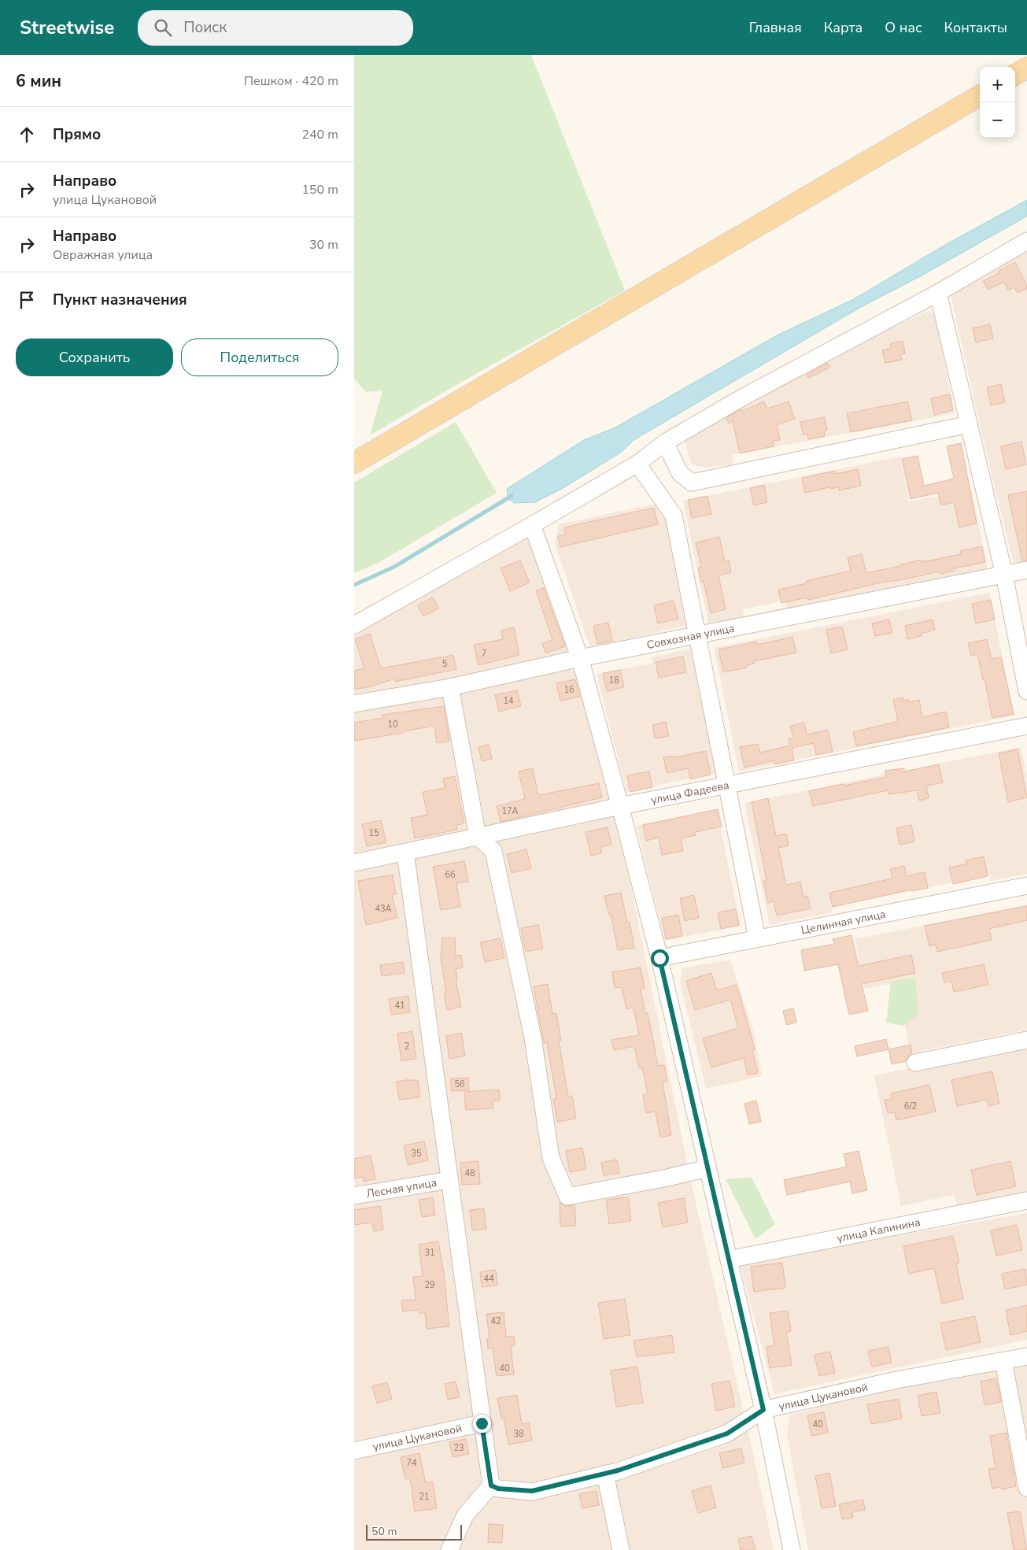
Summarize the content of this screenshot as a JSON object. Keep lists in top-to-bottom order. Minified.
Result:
{"streets":{"street":["Совхозная улица","улица Фадеева","Целинная улица","Лесная улица","улица Калинина","улица Цукановой"]},"house_numbers":["7","5","18","16","14","10","17А","15","66","43А","41","2","56","6/2","35","48","31","44","29","42","40","40","38","23","74","21"],"scale_bar":"50 m","page":{"header":"Streetwise","search":"Поиск","nav":["Главная","Карта","О нас","Контакты"],"heading":["6 мин","Пешком · 420 m"],"map_buttons":["+","−"],"list":[["Прямо","240 m"],["Направо","улица Цукановой","150 m"],["Направо","Овражная улица","30 m"],"Пункт назначения"],"buttons":["Сохранить","Поделиться"],"scale":"50 m"}}
